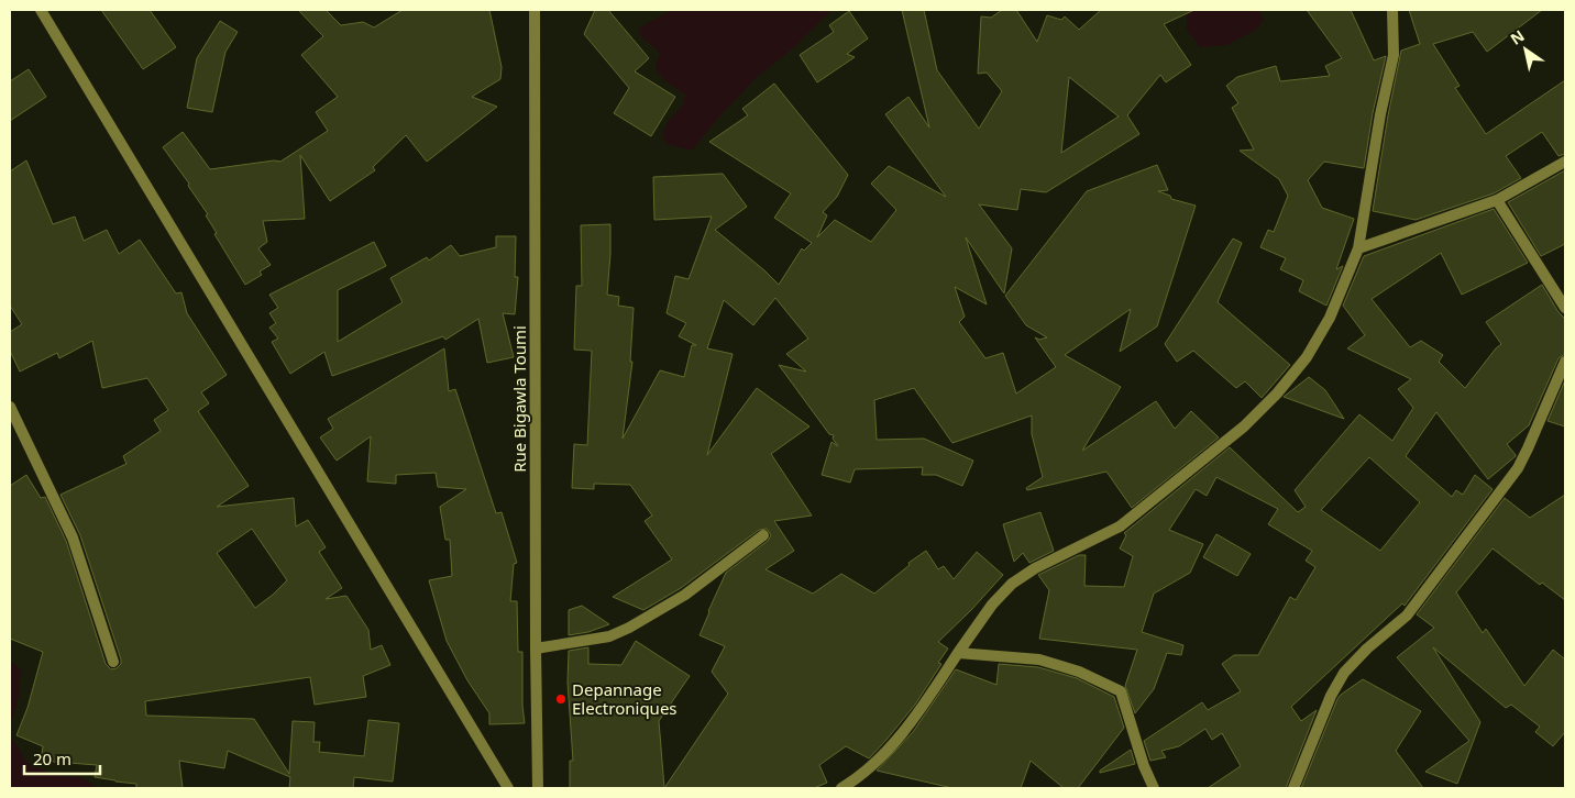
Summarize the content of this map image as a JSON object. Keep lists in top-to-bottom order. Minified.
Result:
{"streets":{"street":["Rue Bigawla Toumi"]},"places":["Depannage Electroniques"],"scale_bar":"20 m","north":"top left"}
